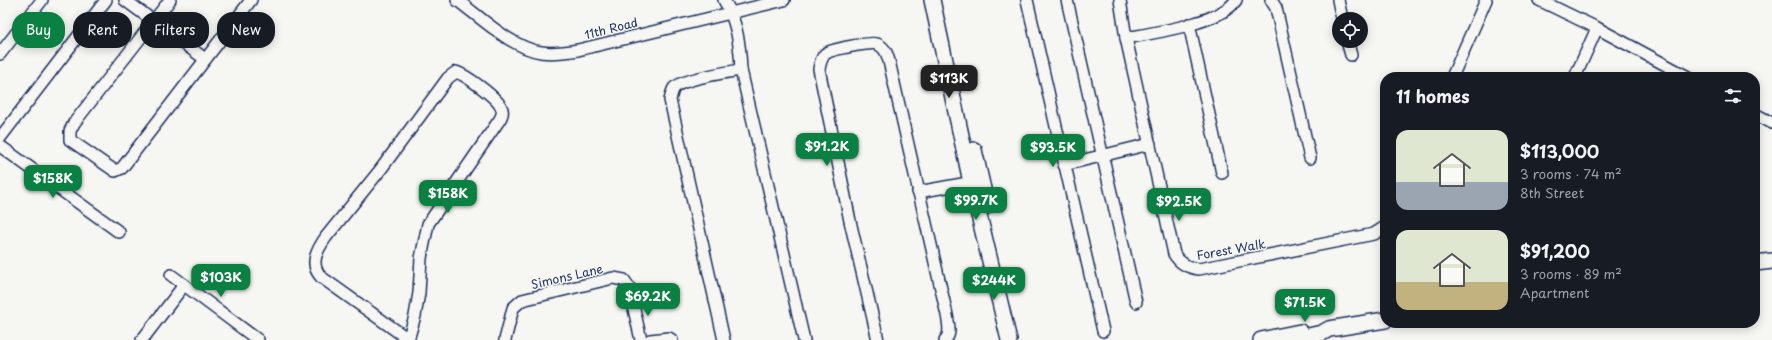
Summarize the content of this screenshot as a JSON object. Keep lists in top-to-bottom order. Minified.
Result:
{"streets":{"street":["11th Road","Forest Walk","Simons Lane"]},"page":{"chip":["Buy","Rent","Filters","New"],"price":["$113K","$91.2K","$93.5K","$158K","$158K","$99.7K","$92.5K","$103K","$244K","$69.2K","$71.5K"],"heading":"11 homes","list":[{"name":"$113,000","note":"3 rooms · 74 m² · 8th Street"},{"name":"$91,200","note":"3 rooms · 89 m² · Apartment"}]}}
